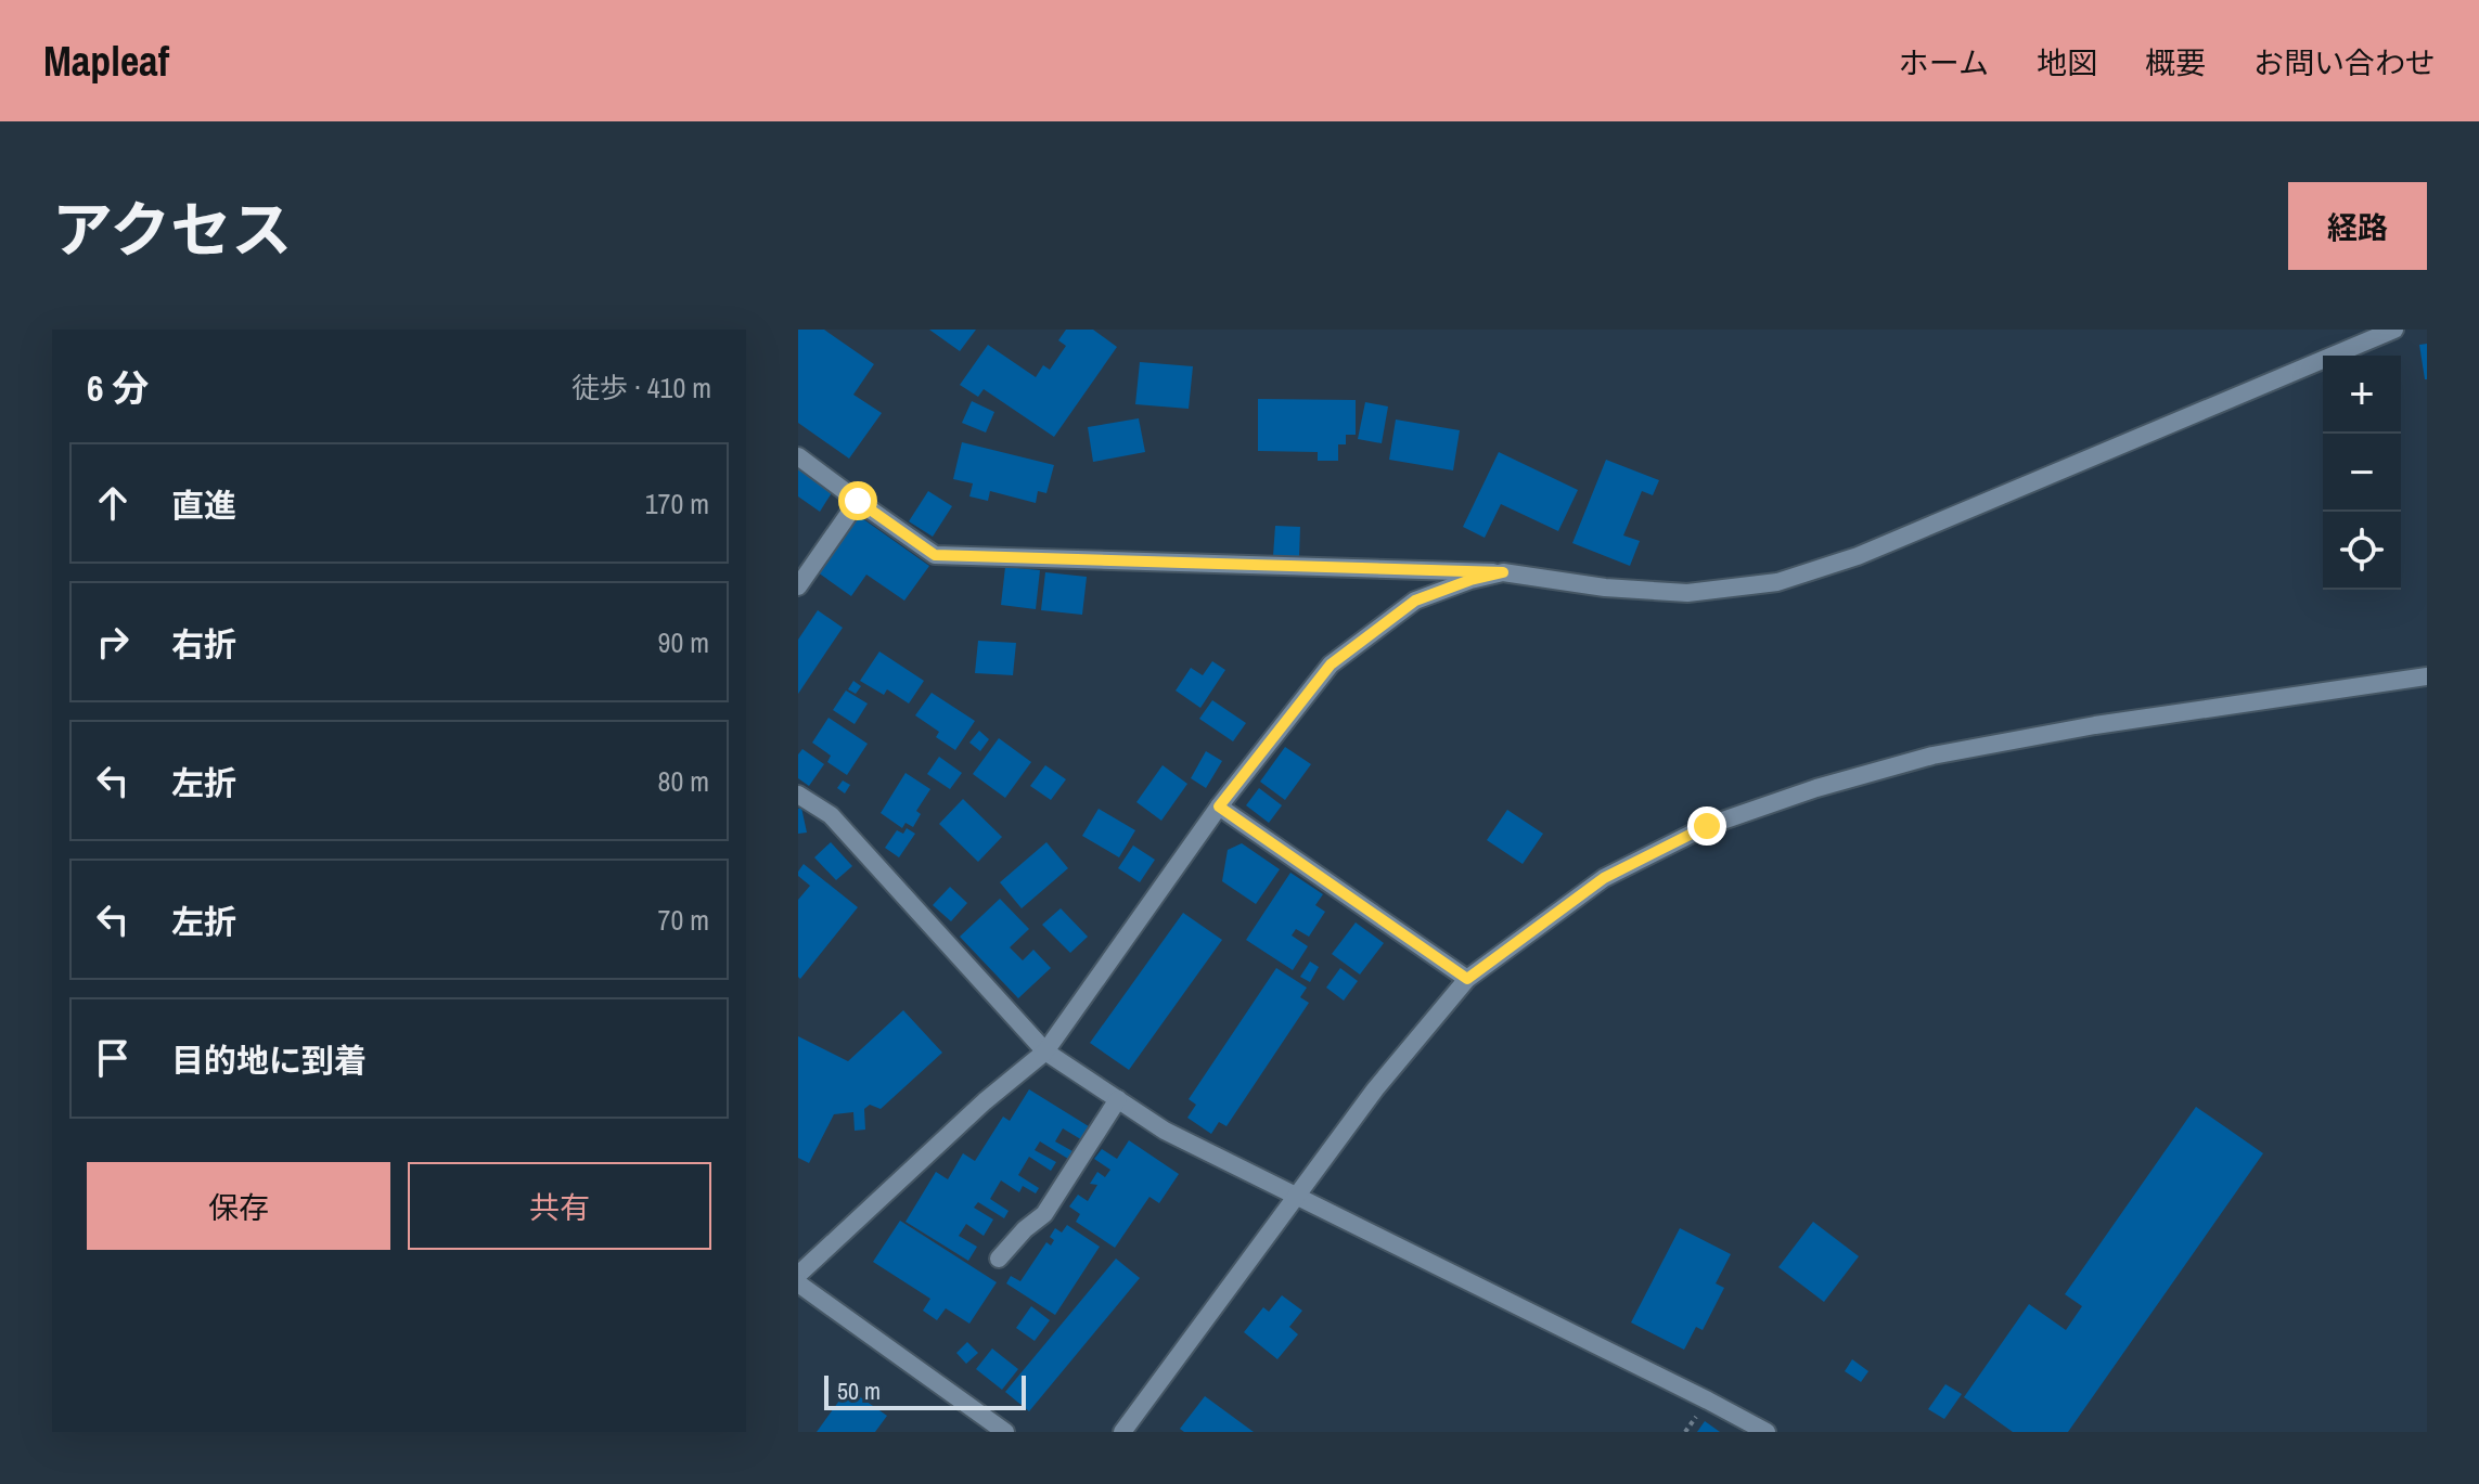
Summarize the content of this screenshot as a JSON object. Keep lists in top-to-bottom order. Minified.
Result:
{"scale_bar":"50 m","page":{"header":"Mapleaf","nav":["ホーム","地図","概要","お問い合わせ"],"title":"アクセス","buttons":["経路",["保存","共有"]],"heading":["6 分","徒歩 · 410 m"],"map_buttons":["+","−"],"list":[["直進","170 m"],["右折","90 m"],["左折","80 m"],["左折","70 m"],"目的地に到着"],"scale":"50 m"}}
